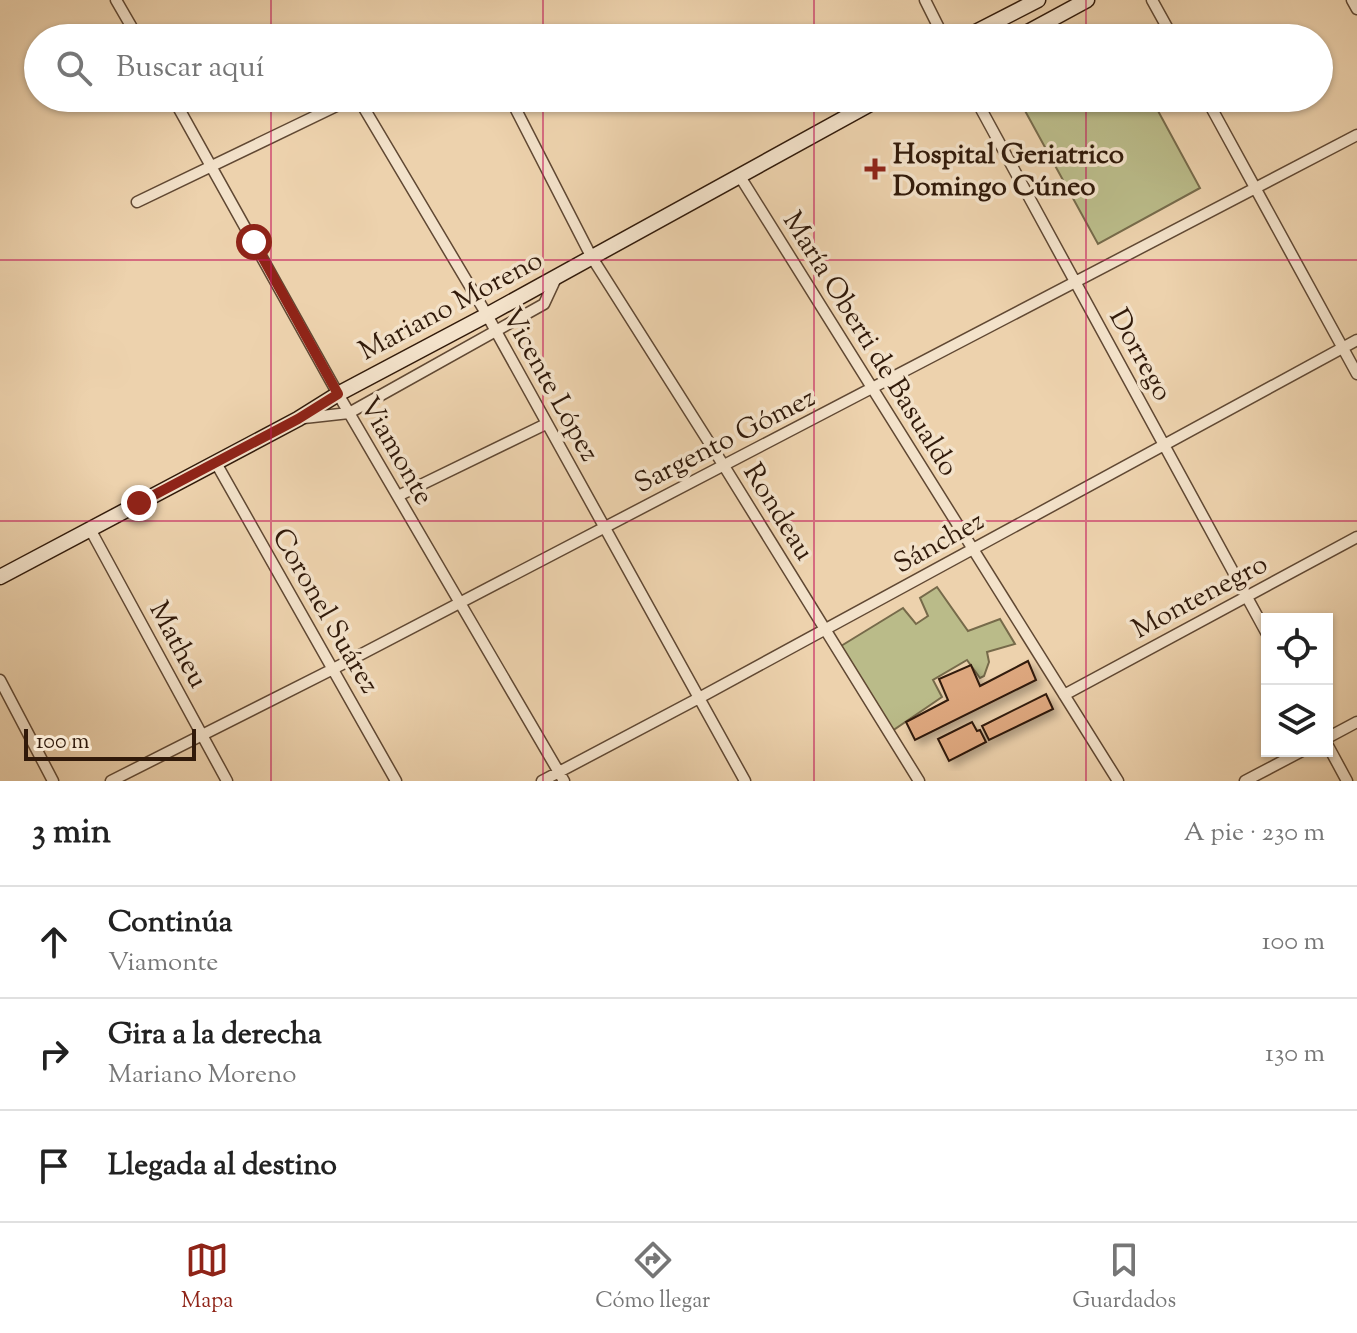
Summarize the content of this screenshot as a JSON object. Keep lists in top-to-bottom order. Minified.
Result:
{"streets":{"main road":["Mariano Moreno"],"street":["María Oberti de Basualdo","Dorrego","Vicente López","Sargento Gómez","Viamonte","Rondeau","Sánchez","Montenegro","Coronel Suárez","Matheu"]},"crossings":[["Mariano Moreno","María Oberti de Basualdo"],["Mariano Moreno","Vicente López"],["Mariano Moreno","Viamonte"],["Mariano Moreno","Rondeau"],["Mariano Moreno","Coronel Suárez"],["Mariano Moreno","Matheu"],["María Oberti de Basualdo","Sargento Gómez"],["María Oberti de Basualdo","Sánchez"],["María Oberti de Basualdo","Montenegro"],["Dorrego","Sargento Gómez"],["Dorrego","Sánchez"],["Dorrego","Montenegro"],["Vicente López","Sargento Gómez"],["Vicente López","Sánchez"],["Sargento Gómez","Viamonte"],["Sargento Gómez","Rondeau"],["Sargento Gómez","Coronel Suárez"],["Sargento Gómez","Matheu"],["Viamonte","Sánchez"],["Rondeau","Sánchez"]],"places":{"health":["Hospital Geriatrico Domingo Cúneo"]},"scale_bar":"100 m","page":{"search":"Buscar aquí","scale":"100 m","heading":["3 min","A pie · 230 m"],"list":[["Continúa","Viamonte","100 m"],["Gira a la derecha","Mariano Moreno","130 m"],"Llegada al destino"],"nav":["Mapa","Cómo llegar","Guardados"]}}
